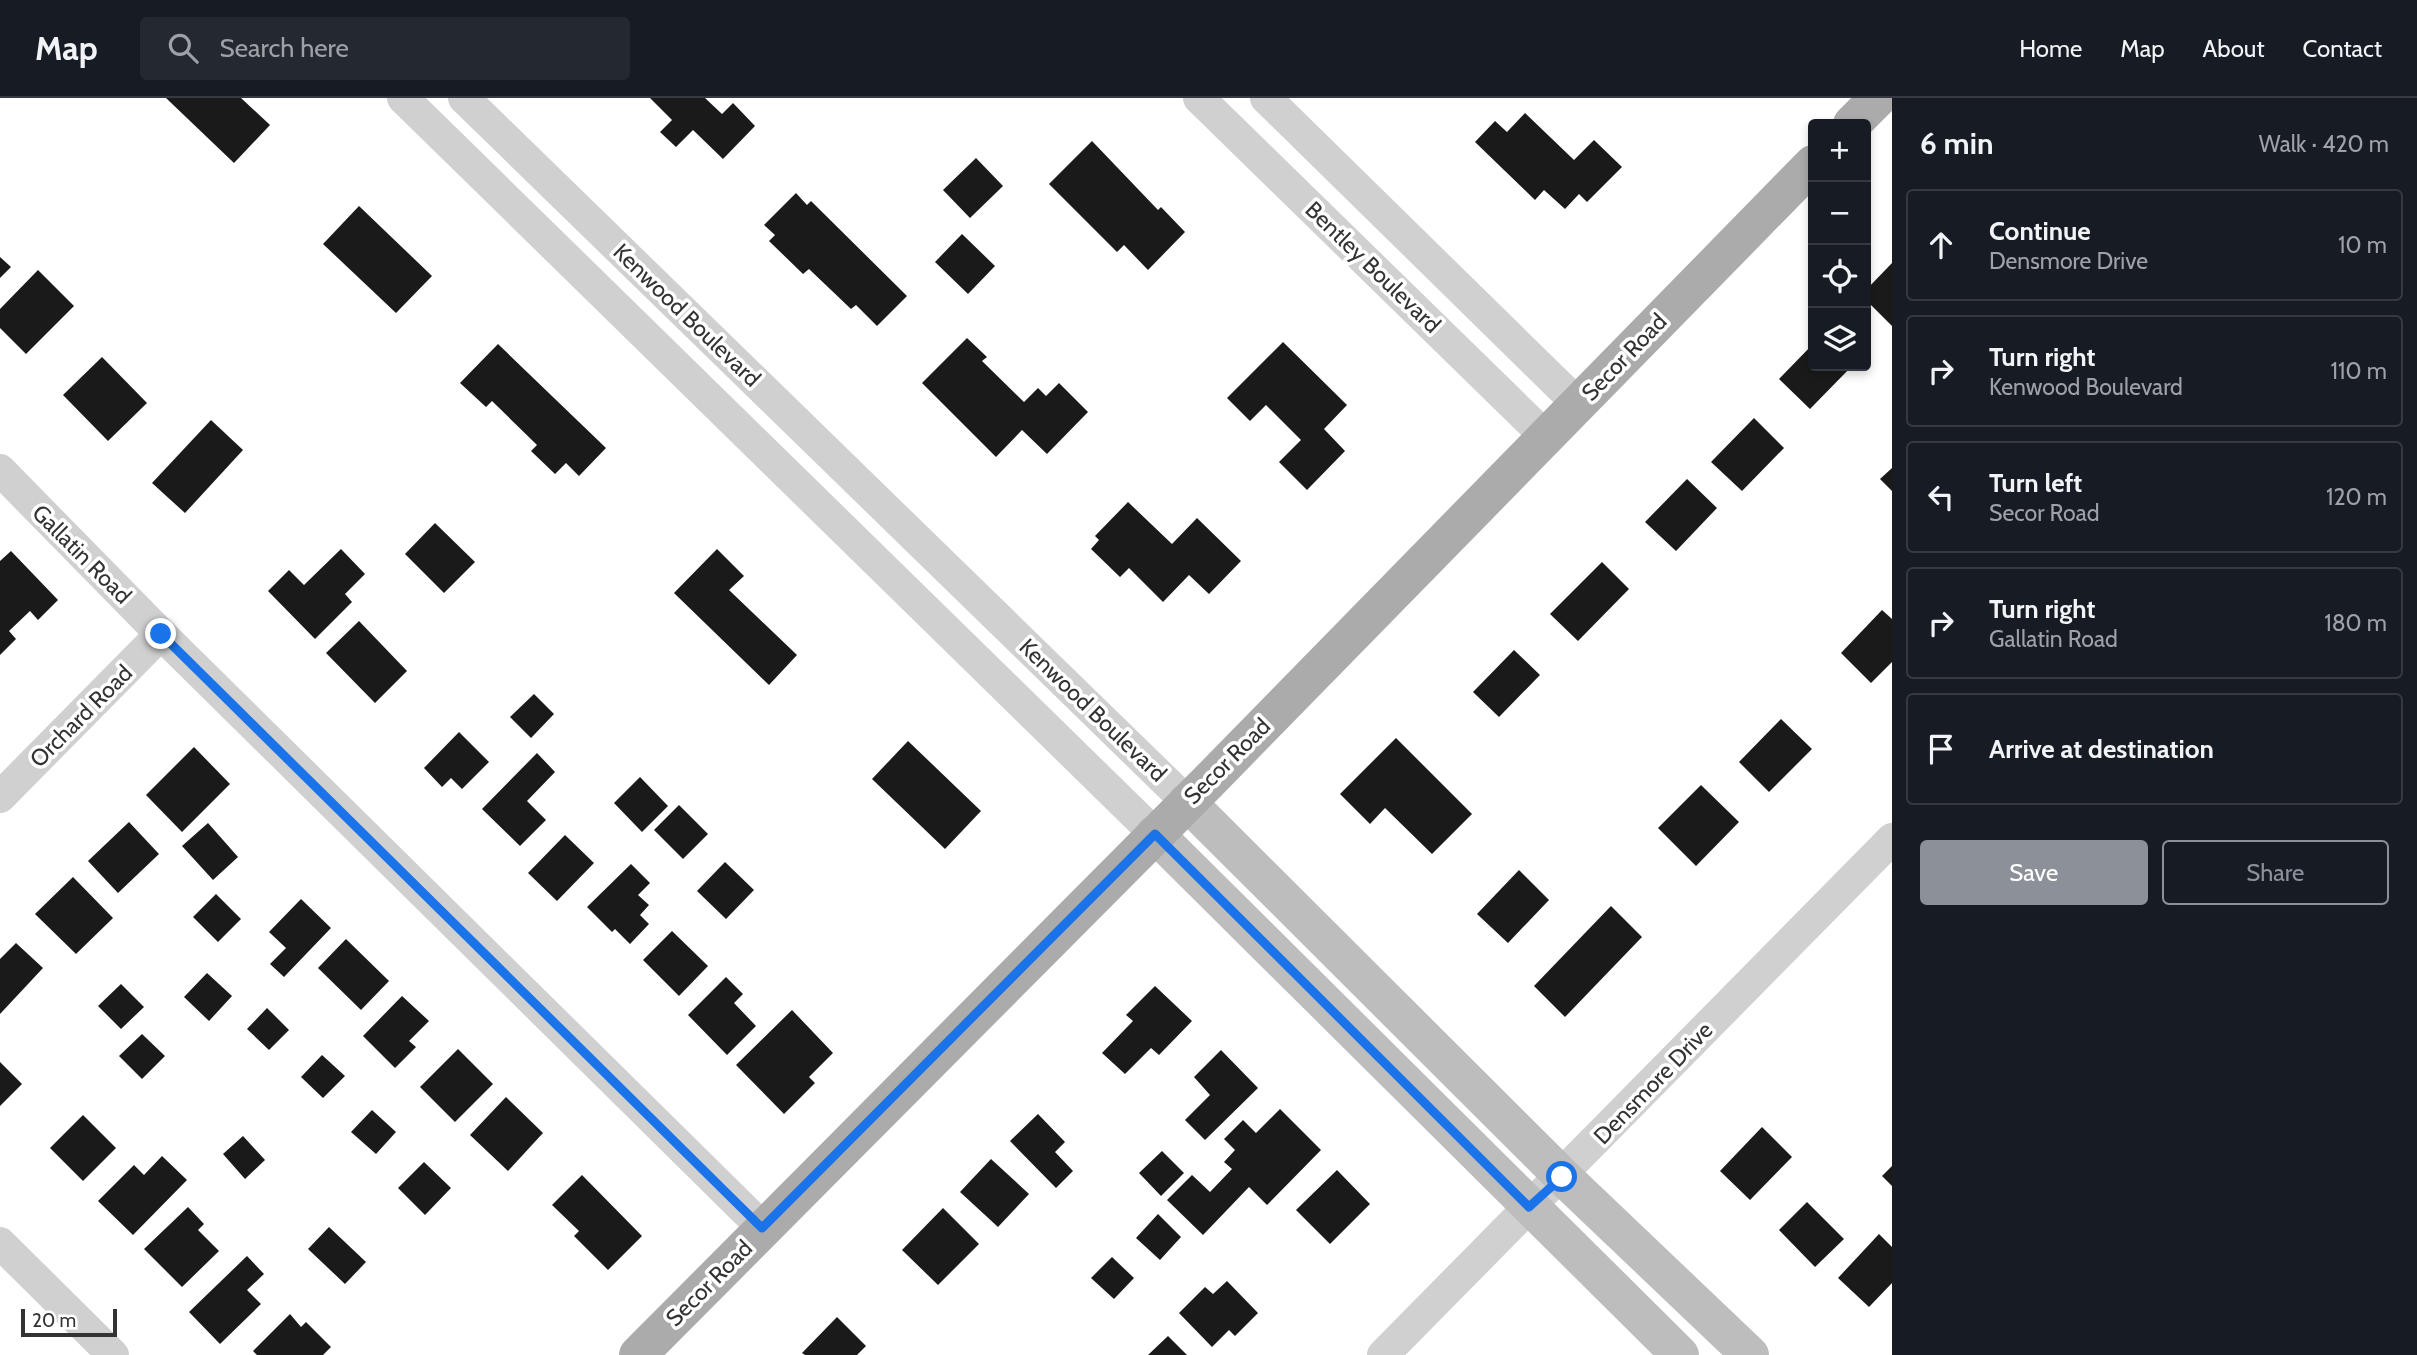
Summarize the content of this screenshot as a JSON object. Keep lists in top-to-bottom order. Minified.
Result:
{"streets":{"main road":["Secor Road"],"street":["Bentley Boulevard","Kenwood Boulevard","Gallatin Road","Orchard Road","Densmore Drive"]},"crossings":[["Bentley Boulevard","Secor Road"],["Kenwood Boulevard","Secor Road"],["Kenwood Boulevard","Densmore Drive"],["Secor Road","Gallatin Road"],["Gallatin Road","Orchard Road"]],"scale_bar":"20 m","page":{"header":"Map","search":"Search here","nav":["Home","Map","About","Contact"],"heading":["6 min","Walk · 420 m"],"map_buttons":["+","−"],"list":[["Continue","Densmore Drive","10 m"],["Turn right","Kenwood Boulevard","110 m"],["Turn left","Secor Road","120 m"],["Turn right","Gallatin Road","180 m"],"Arrive at destination"],"buttons":["Save","Share"],"scale":"20 m"}}
